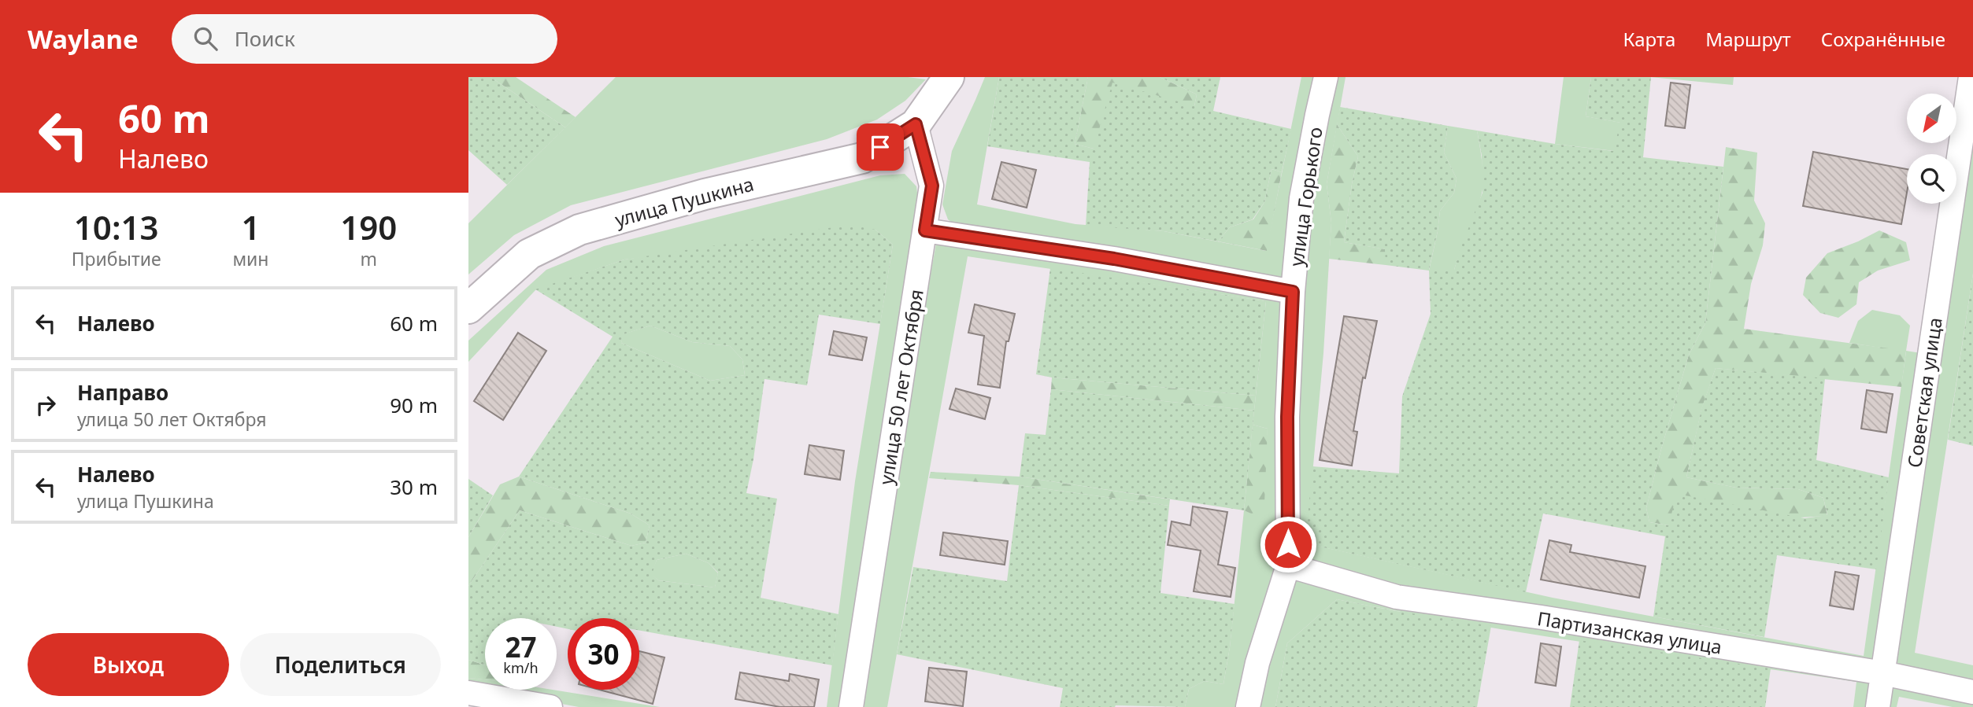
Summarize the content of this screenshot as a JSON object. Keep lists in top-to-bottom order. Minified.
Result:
{"streets":{"main road":["улица Пушкина"],"street":["улица Горького","улица 50 лет Октября","Советская улица","Партизанская улица"]},"crossings":[["улица Горького","Партизанская улица"],["улица Пушкина","улица 50 лет Октября"],["Советская улица","Партизанская улица"]],"north":"bottom left","page":{"header":"Waylane","search":"Поиск","nav":["Карта","Маршрут","Сохранённые"],"turn":["60 m","Налево"],"eta":["10:13","Прибытие","1","мин","190","m"],"list":[{"name":"Налево","value":"60 m"},{"name":"Направо","note":"улица 50 лет Октября","value":"90 m"},{"name":"Налево","note":"улица Пушкина","value":"30 m"}],"speed":"27 km/h","limit":"30","buttons":["Выход","Поделиться"]}}
